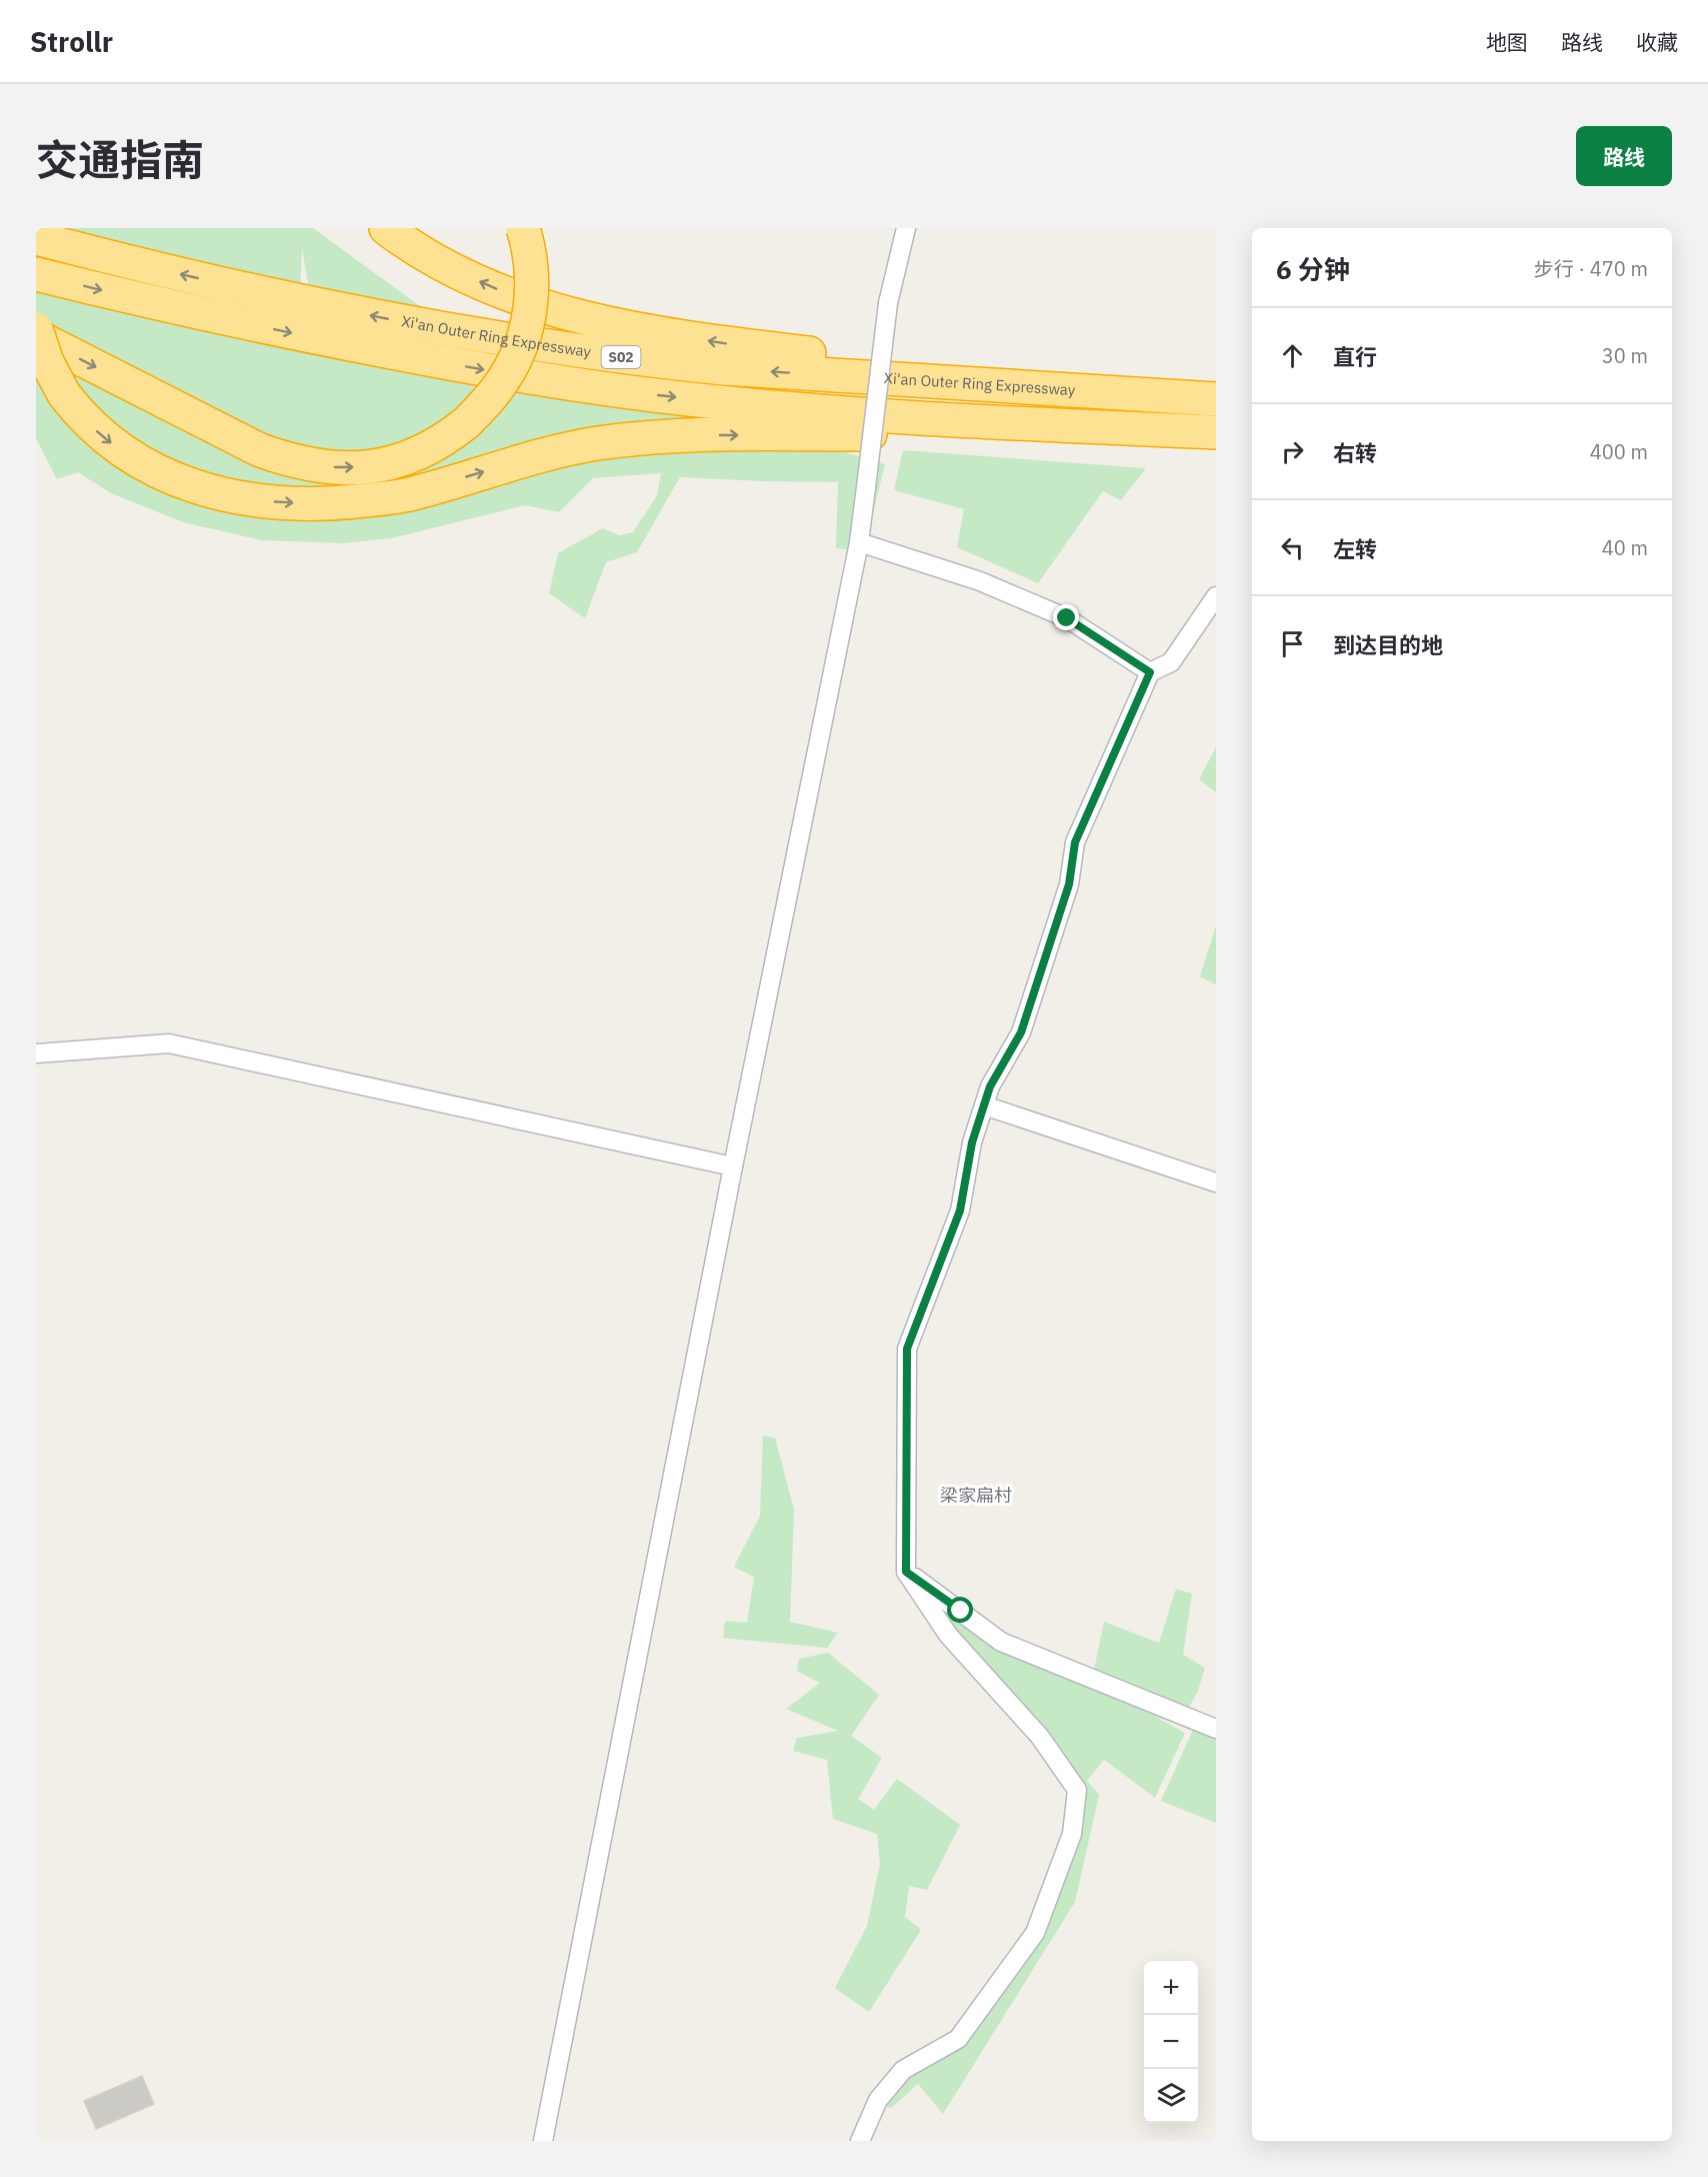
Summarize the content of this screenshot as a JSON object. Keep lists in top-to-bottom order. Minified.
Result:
{"streets":{"highway":["Xi'an Outer Ring Expressway","S02"]},"districts":["梁家扁村"],"page":{"header":"Strollr","nav":["地图","路线","收藏"],"title":"交通指南","buttons":"路线","heading":["6 分钟","步行 · 470 m"],"list":[["直行","30 m"],["右转","400 m"],["左转","40 m"],"到达目的地"],"map_buttons":["+","−"]}}
